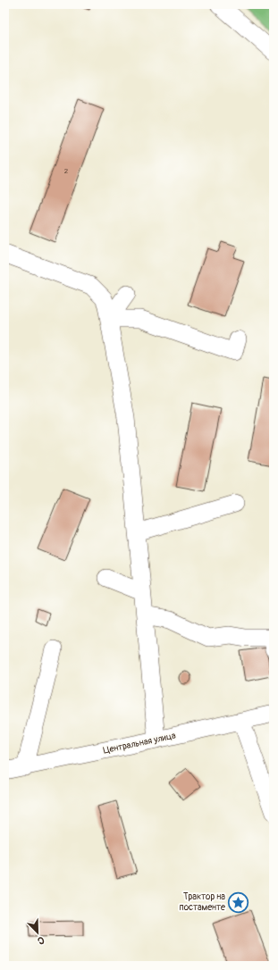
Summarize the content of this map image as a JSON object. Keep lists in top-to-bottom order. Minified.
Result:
{"streets":{"street":["Центральная улица"]},"places":{"place":["Трактор на постаменте"]},"house_numbers":["2"],"north":"bottom right"}
